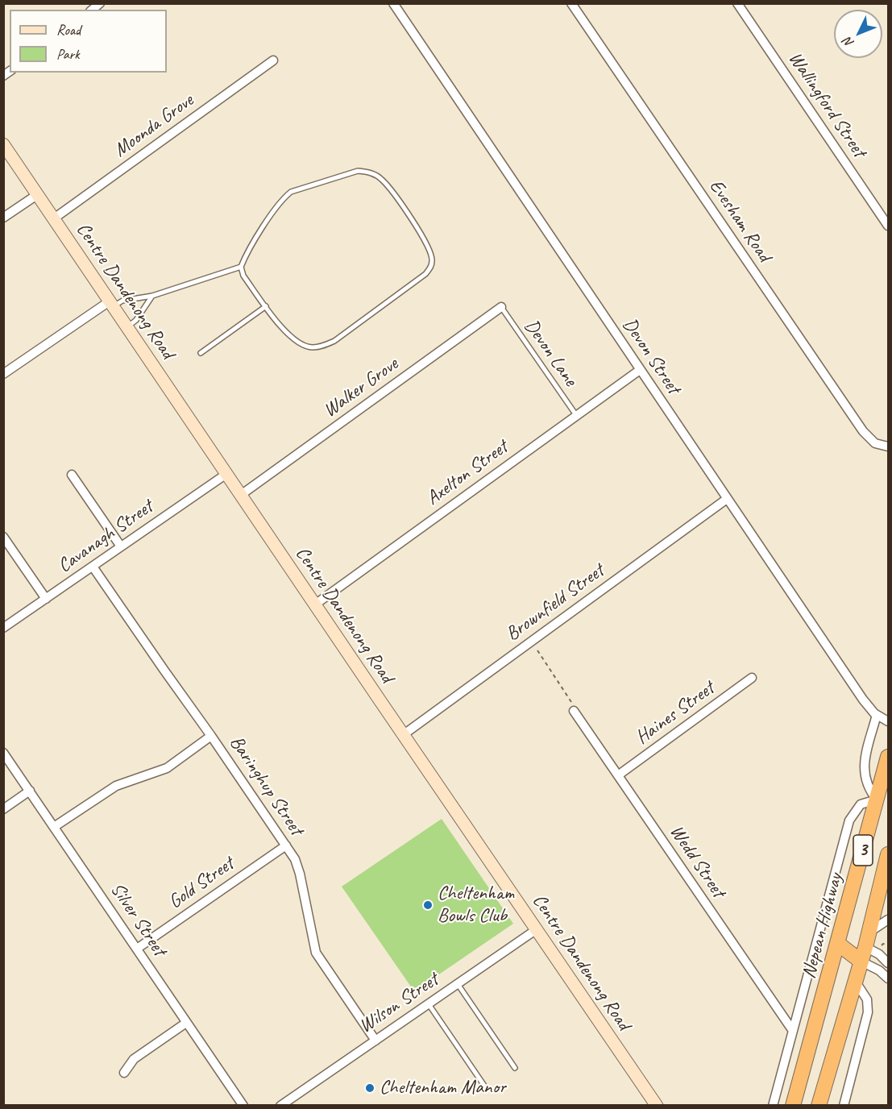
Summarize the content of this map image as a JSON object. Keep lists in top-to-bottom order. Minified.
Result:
{"streets":{"highway":["3","Nepean Highway"],"main road":["Centre Dandenong Road"],"street":["Wallingford Street","Moonda Grove","Evesham Road","Devon Street","Walker Grove","Axelton Street","Cavanagh Street","Brownfield Street","Haines Street","Baringhup Street","Wedd Street","Gold Street","Silver Street","Wilson Street"],"lane":["Devon Lane"]},"crossings":[["Moonda Grove","Centre Dandenong Road"],["Centre Dandenong Road","Walker Grove"],["Centre Dandenong Road","Axelton Street"],["Centre Dandenong Road","Cavanagh Street"],["Centre Dandenong Road","Brownfield Street"],["Centre Dandenong Road","Wilson Street"],["Devon Lane","Walker Grove"],["Devon Lane","Axelton Street"],["Devon Street","Axelton Street"],["Devon Street","Brownfield Street"],["Cavanagh Street","Baringhup Street"],["Haines Street","Wedd Street"],["Baringhup Street","Gold Street"],["Baringhup Street","Wilson Street"],["Gold Street","Silver Street"]],"places":["Cheltenham Bowls Club","Cheltenham Manor"],"legend":["Road","Park"],"north":"bottom left"}
